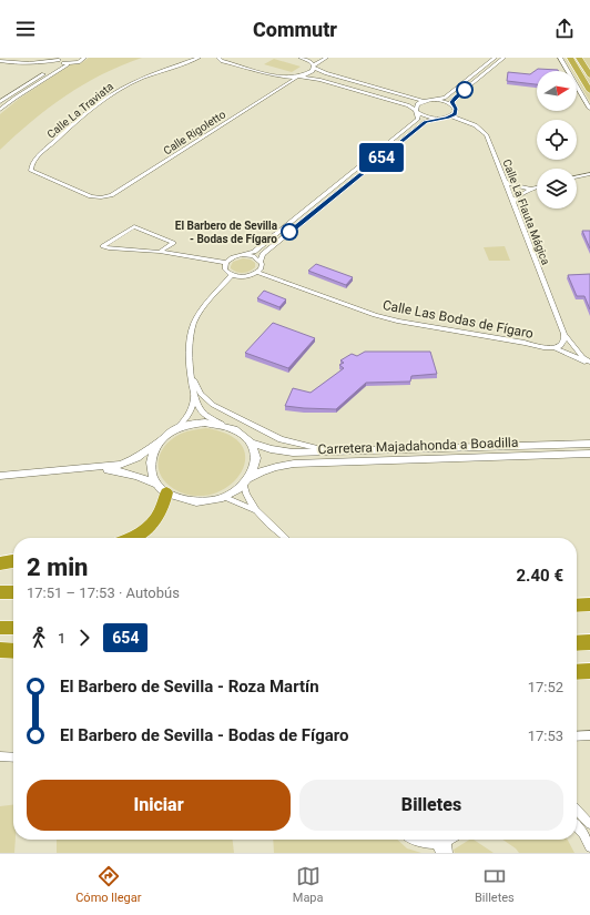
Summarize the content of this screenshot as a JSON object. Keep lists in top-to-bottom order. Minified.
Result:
{"streets":{"street":["Calle La Traviata","Calle Rigoletto","Calle La Flauta Mágica","Calle Las Bodas de Fígaro","Carretera Majadahonda a Boadilla"]},"crossings":[["Calle La Traviata","Calle Rigoletto"],["Calle La Flauta Mágica","Calle Las Bodas de Fígaro"]],"places":["El Barbero de Sevilla - Bodas de Fígaro"],"lines":["bus line 654"],"north":"right","page":{"header":"Commutr","on_map":"654","heading":["2 min","17:51 – 17:53 · Autobús","2.40 €"],"legs":["1","654"],"list":[{"name":"El Barbero de Sevilla - Roza Martín","value":"17:52"},{"name":"El Barbero de Sevilla - Bodas de Fígaro","value":"17:53"}],"buttons":["Iniciar","Billetes"],"tabs":["Cómo llegar","Mapa","Billetes"]}}
